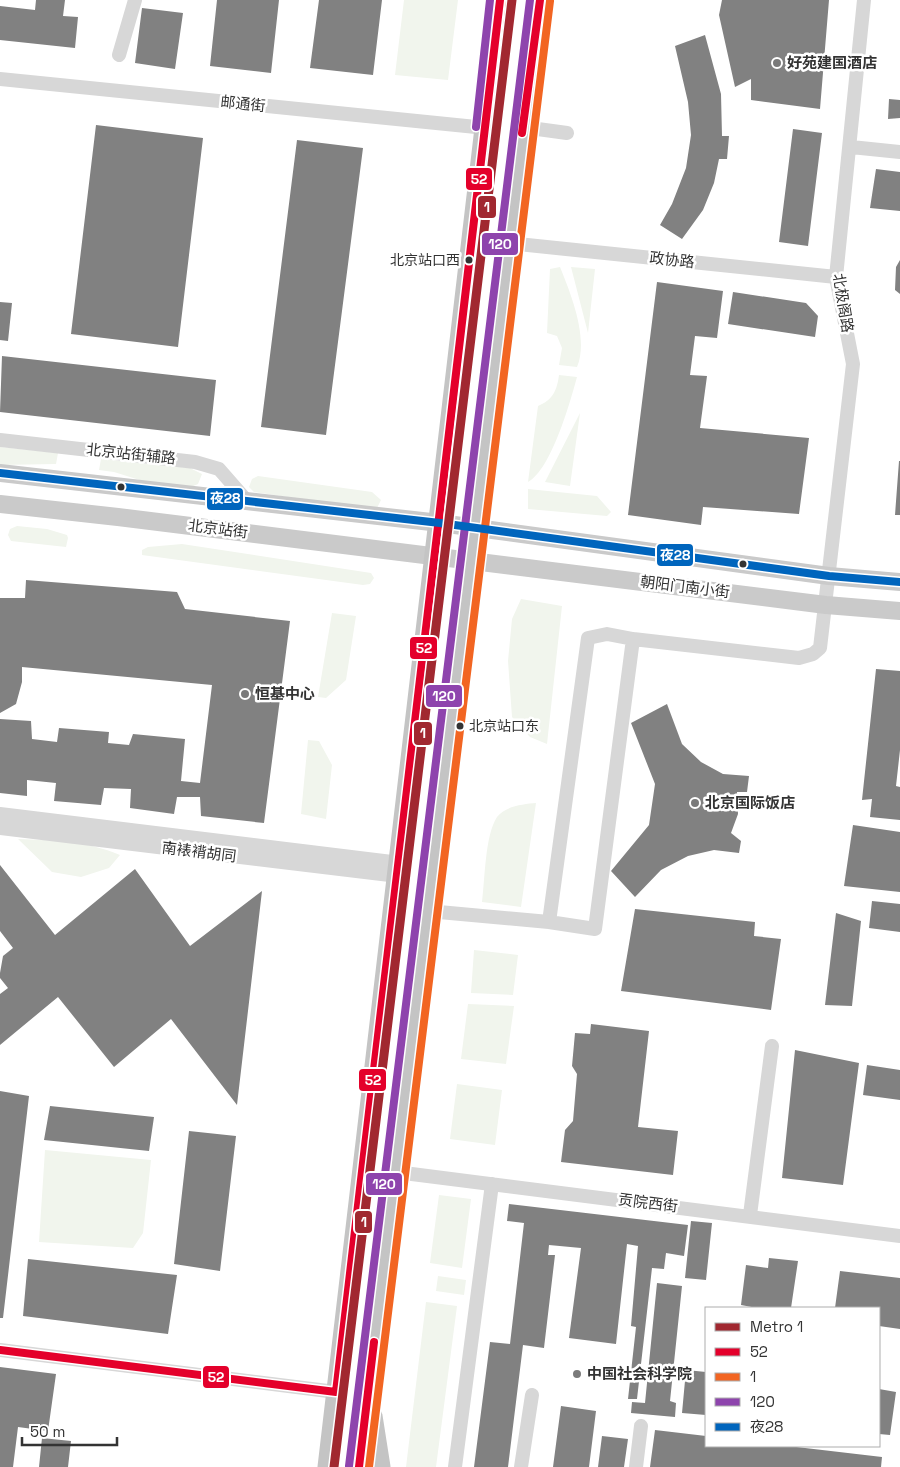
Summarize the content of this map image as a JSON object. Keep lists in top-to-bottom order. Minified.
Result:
{"streets":{"main road":["北京站街","朝阳门南小街"],"street":["邮通街","政协路","北极阁路","北京站街辅路","贡院西街"]},"crossings":[["政协路","北极阁路"],["北极阁路","朝阳门南小街"],["北京站街辅路","北京站街"],["北京站街","朝阳门南小街"]],"places":["好苑建国酒店","北京站口西","恒基中心","北京站口东","北京国际饭店","中国社会科学院"],"lines":["metro line 1","transit line 52","transit line 120","transit line 1","transit line 夜28"],"legend":["Metro 1","52","1","120","夜28"],"scale_bar":"50 m"}
